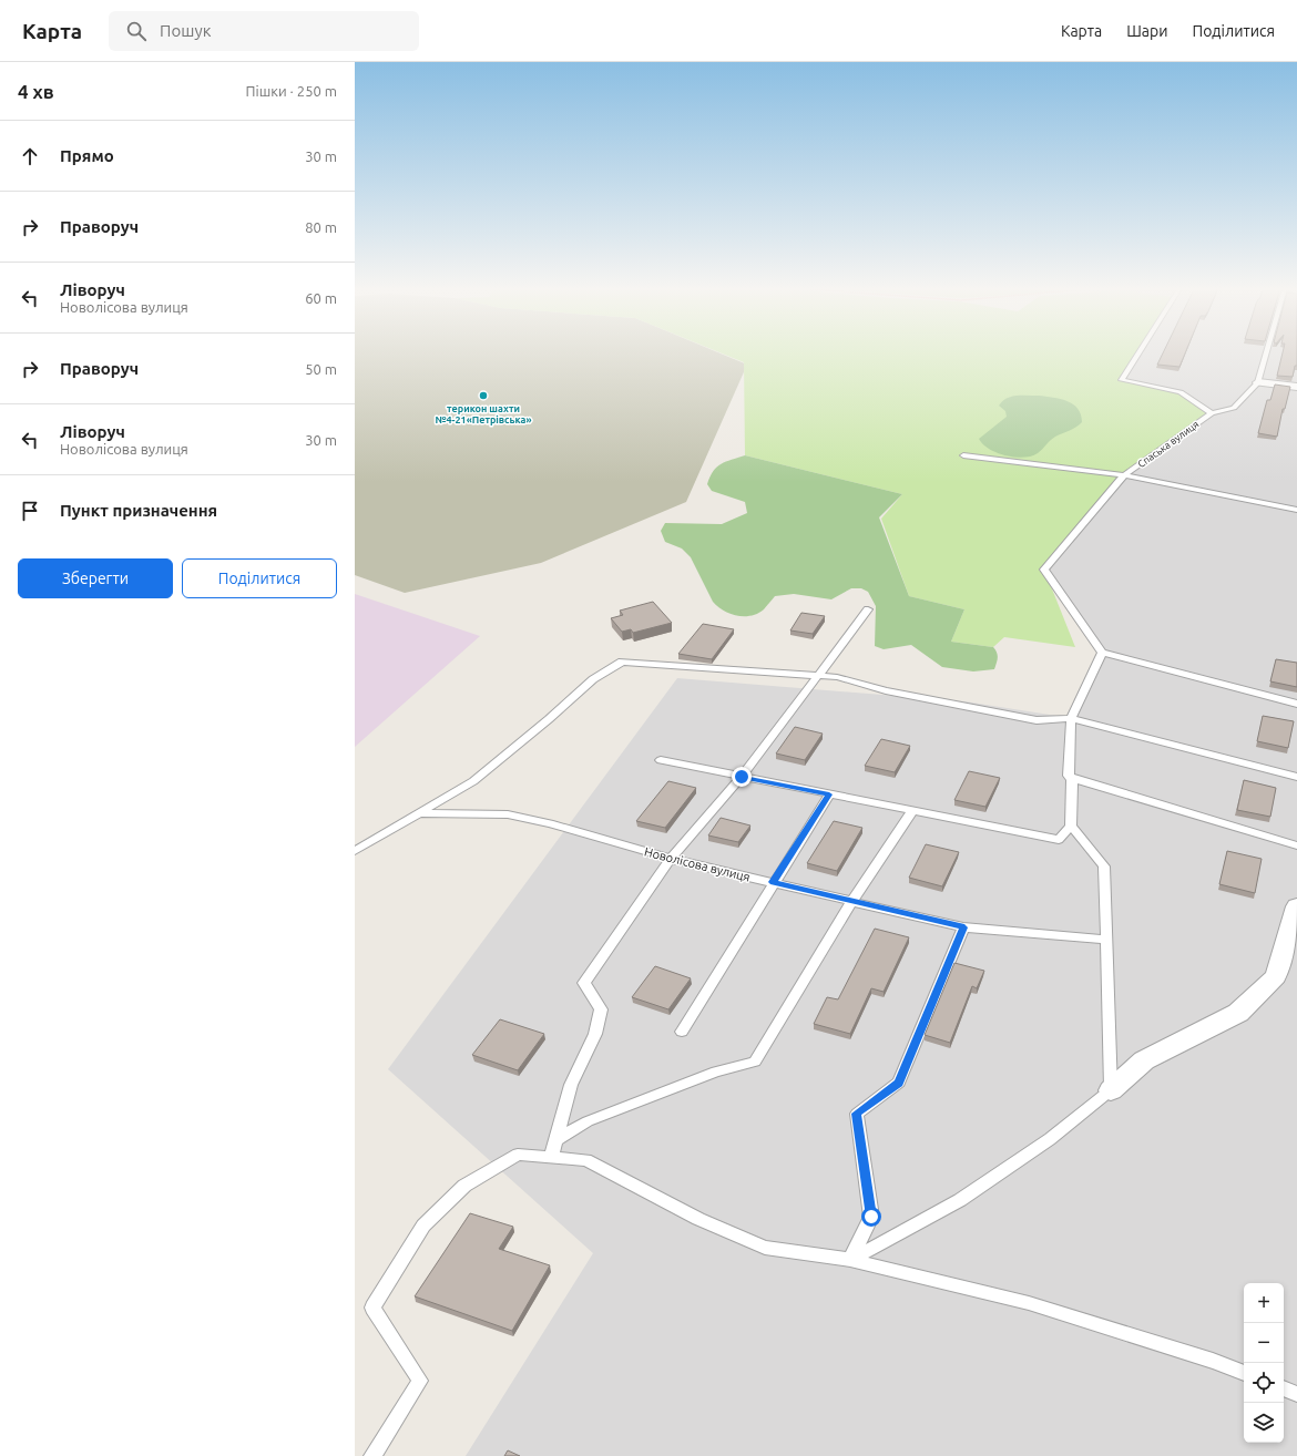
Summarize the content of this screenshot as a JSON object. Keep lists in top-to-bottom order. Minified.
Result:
{"streets":{"lane":["Спаська вулиця","Новолісова вулиця"]},"places":["терикон шахти №4-21«Петрівська»"],"page":{"header":"Карта","search":"Пошук","nav":["Карта","Шари","Поділитися"],"heading":["4 хв","Пішки · 250 m"],"list":[["Прямо","30 m"],["Праворуч","80 m"],["Ліворуч","Новолісова вулиця","60 m"],["Праворуч","50 m"],["Ліворуч","Новолісова вулиця","30 m"],"Пункт призначення"],"buttons":["Зберегти","Поділитися"],"map_buttons":["+","−"]}}
